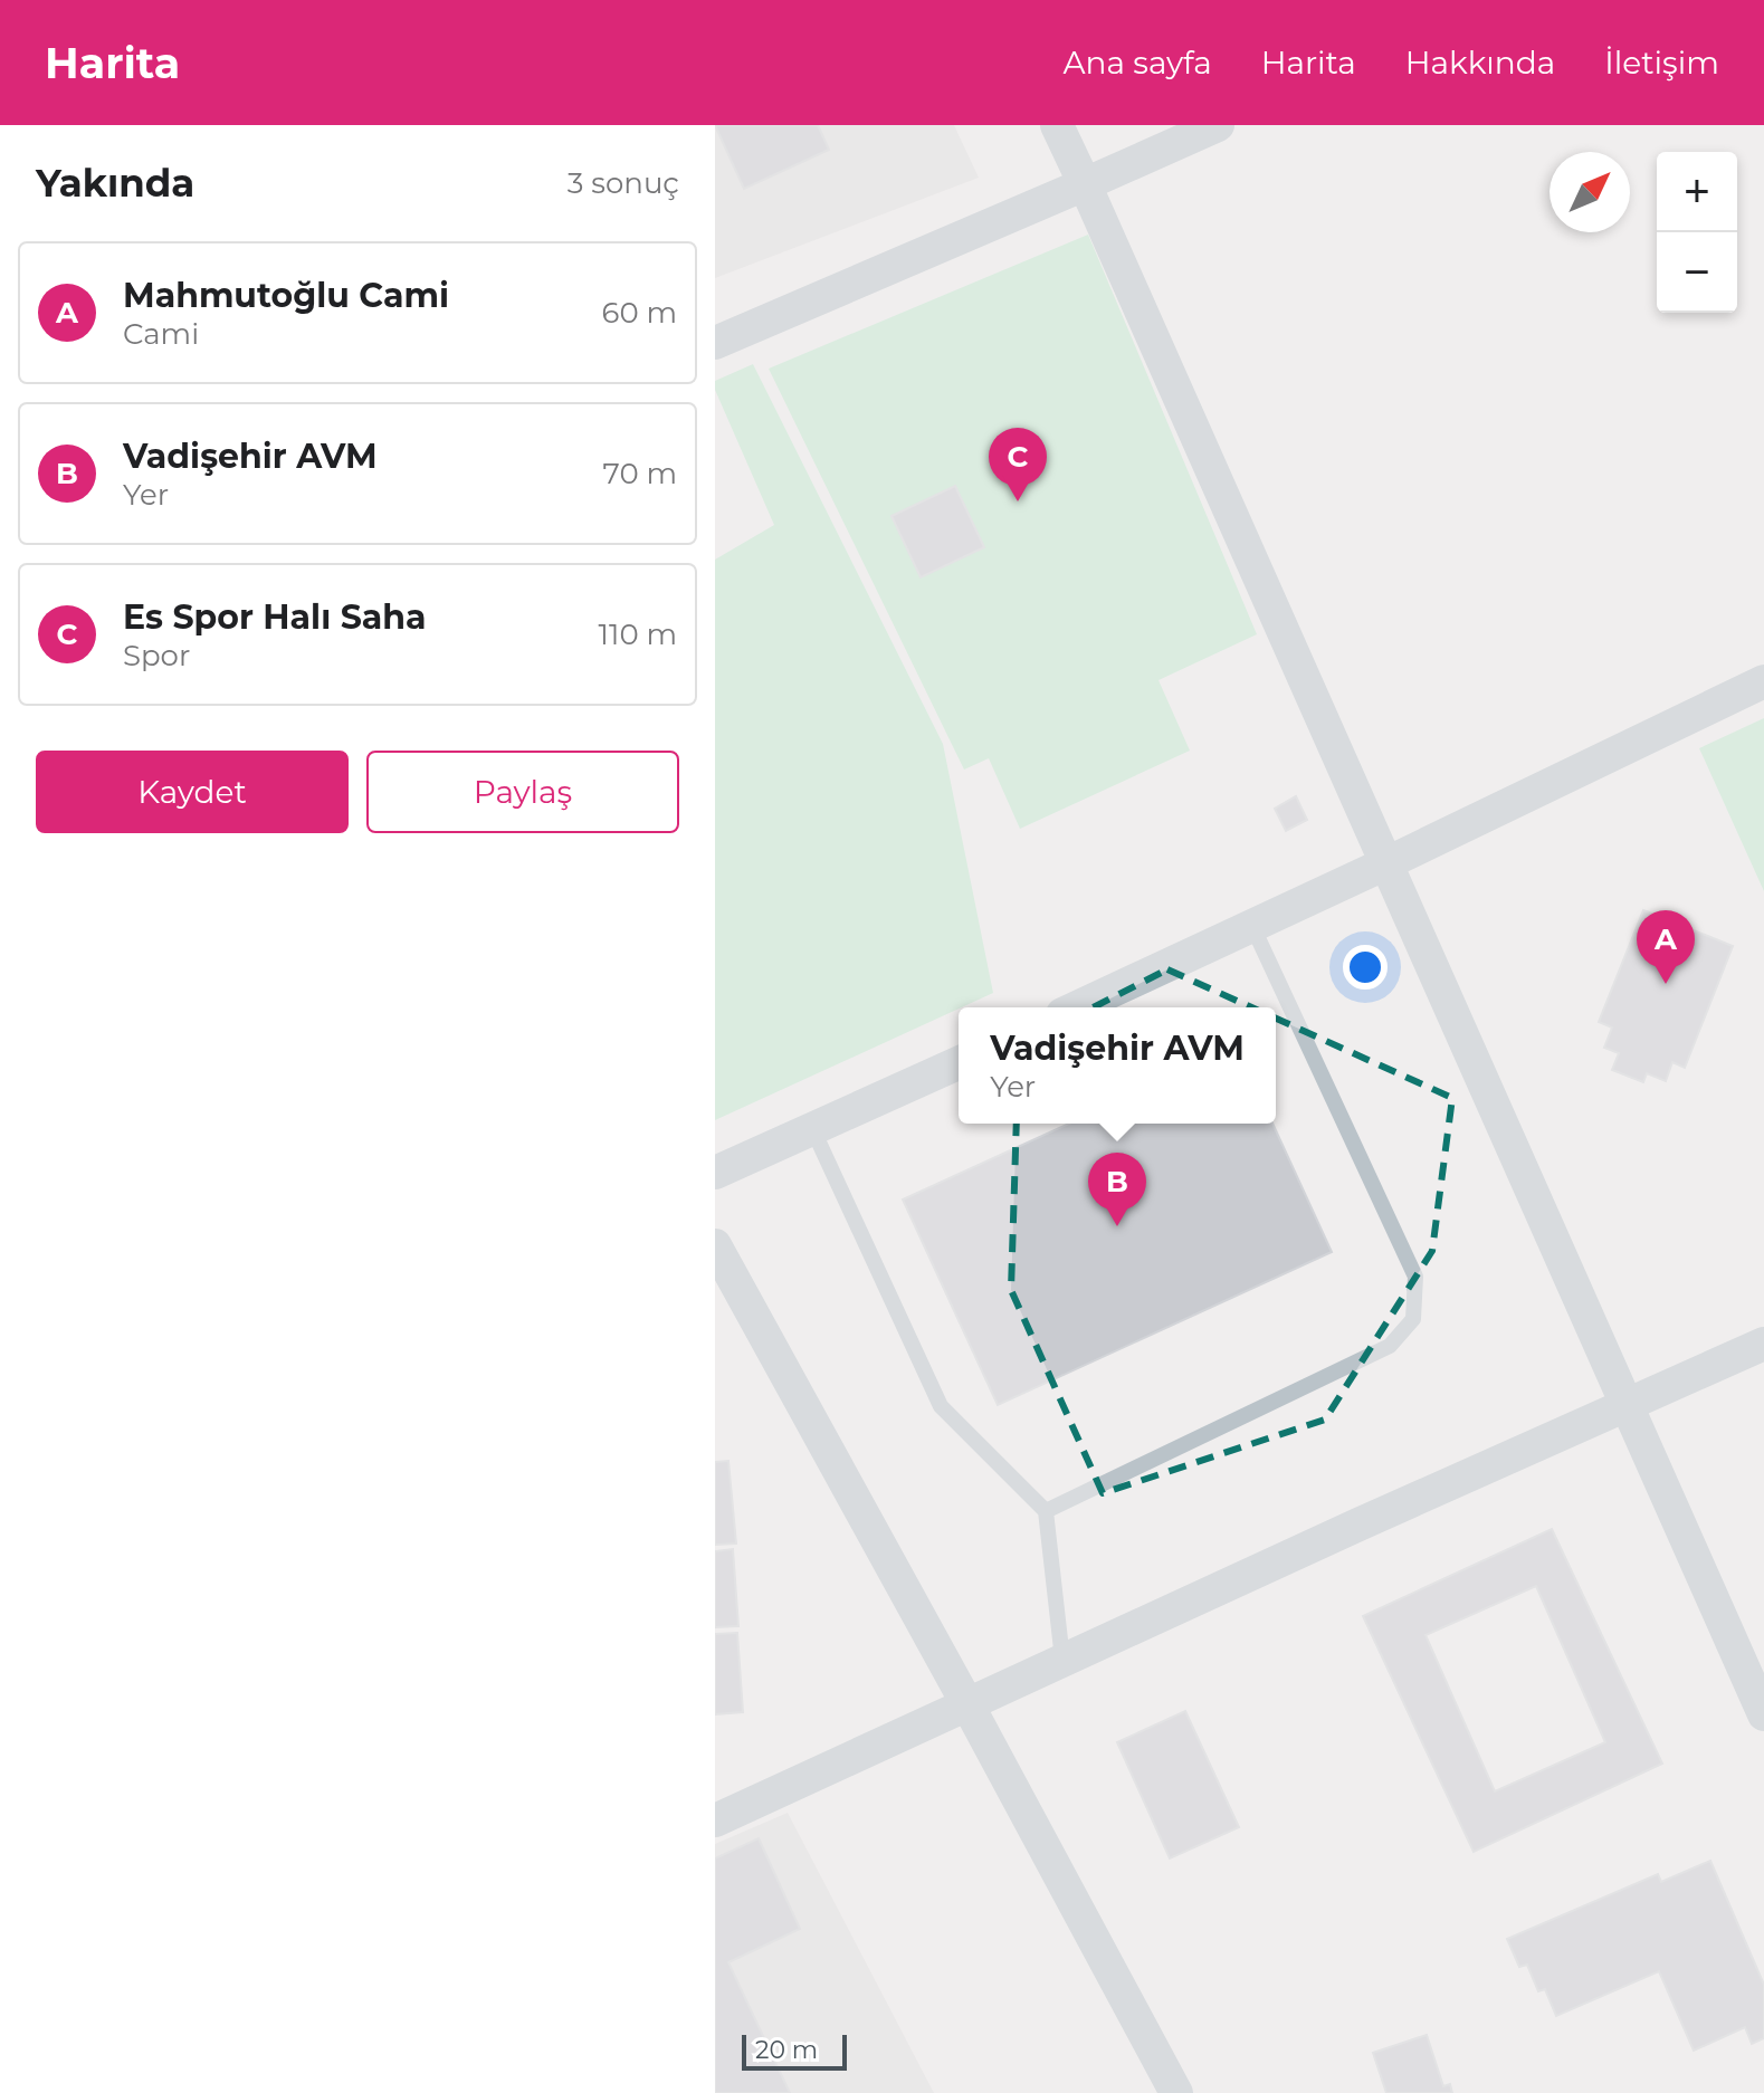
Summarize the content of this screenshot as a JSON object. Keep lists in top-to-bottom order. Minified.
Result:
{"scale_bar":"20 m","north":"top right","page":{"header":"Harita","nav":["Ana sayfa","Harita","Hakkında","İletişim"],"heading":["Yakında","3 sonuç"],"map_buttons":["+","−"],"list":[{"mark":"A","name":"Mahmutoğlu Cami","note":"Cami","value":"60 m"},{"mark":"B","name":"Vadişehir AVM","note":"Yer","value":"70 m"},{"mark":"C","name":"Es Spor Halı Saha","note":"Spor","value":"110 m"}],"pins":["C","A","B"],"buttons":["Kaydet","Paylaş"],"popup":["Vadişehir AVM","Yer"],"scale":"20 m"}}
